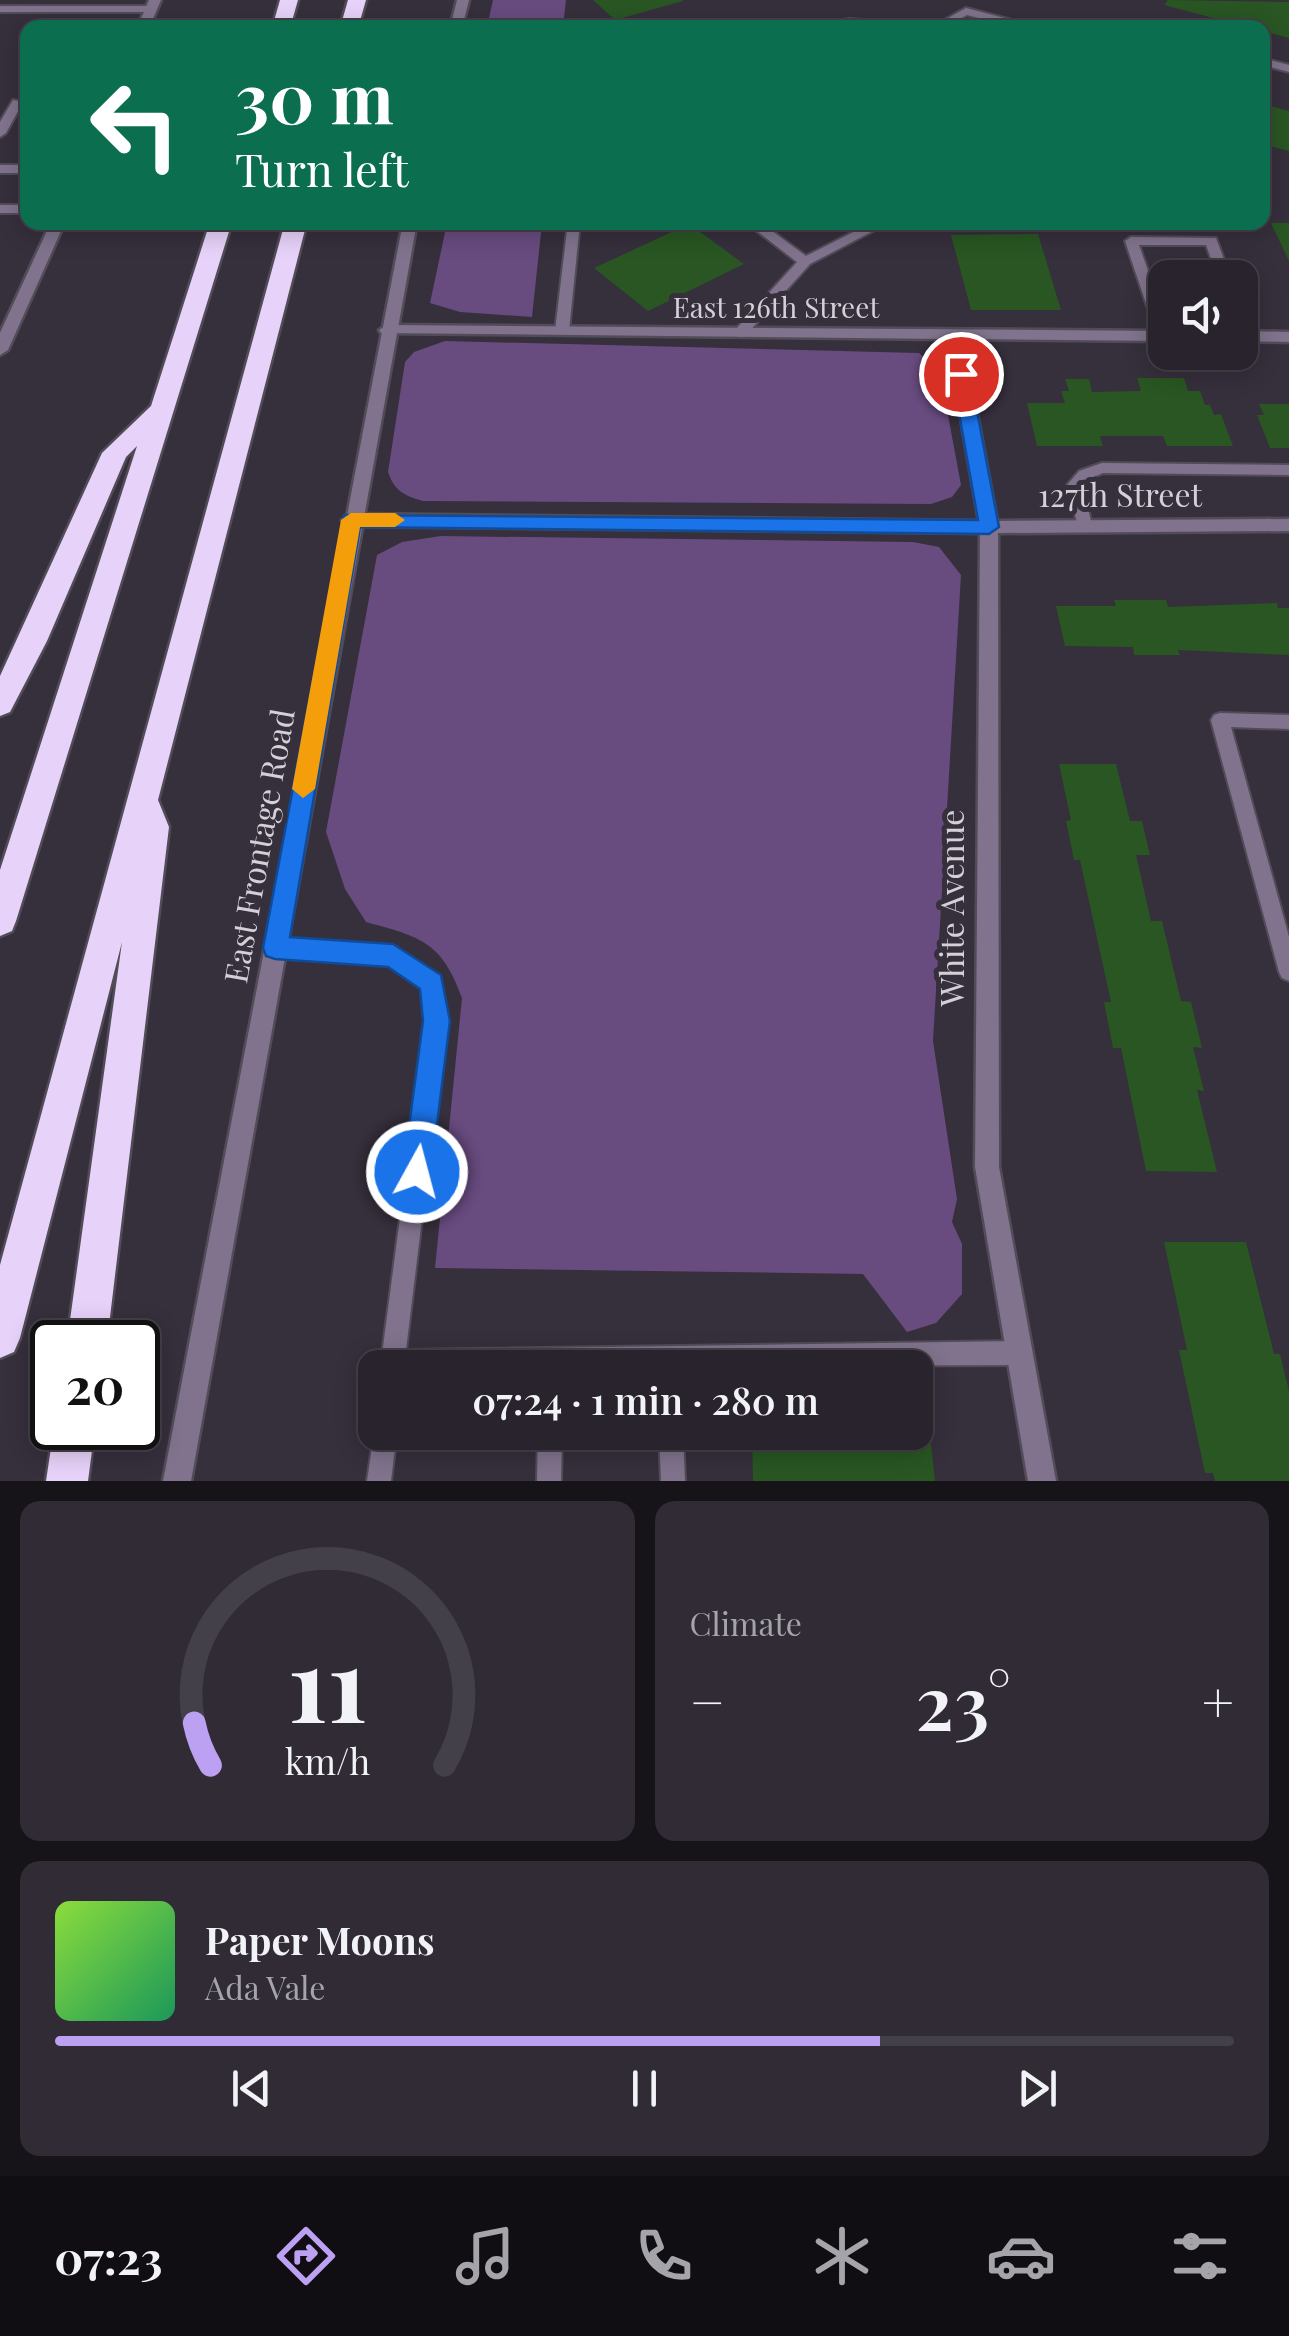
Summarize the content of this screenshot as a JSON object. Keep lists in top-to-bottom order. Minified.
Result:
{"streets":{"street":["East 126th Street","127th Street","East Frontage Road","White Avenue"]},"crossings":[["East 126th Street","East Frontage Road"],["East 126th Street","White Avenue"],["127th Street","East Frontage Road"],["127th Street","White Avenue"]],"page":{"turn":["30 m","Turn left"],"limit":"20","trip":"07:24 · 1 min · 280 m","tile":"Climate","heat":["−","23°","+"],"song":["Paper Moons","Ada Vale"],"tabs":"07:23","gauge":["11","km/h"]}}
